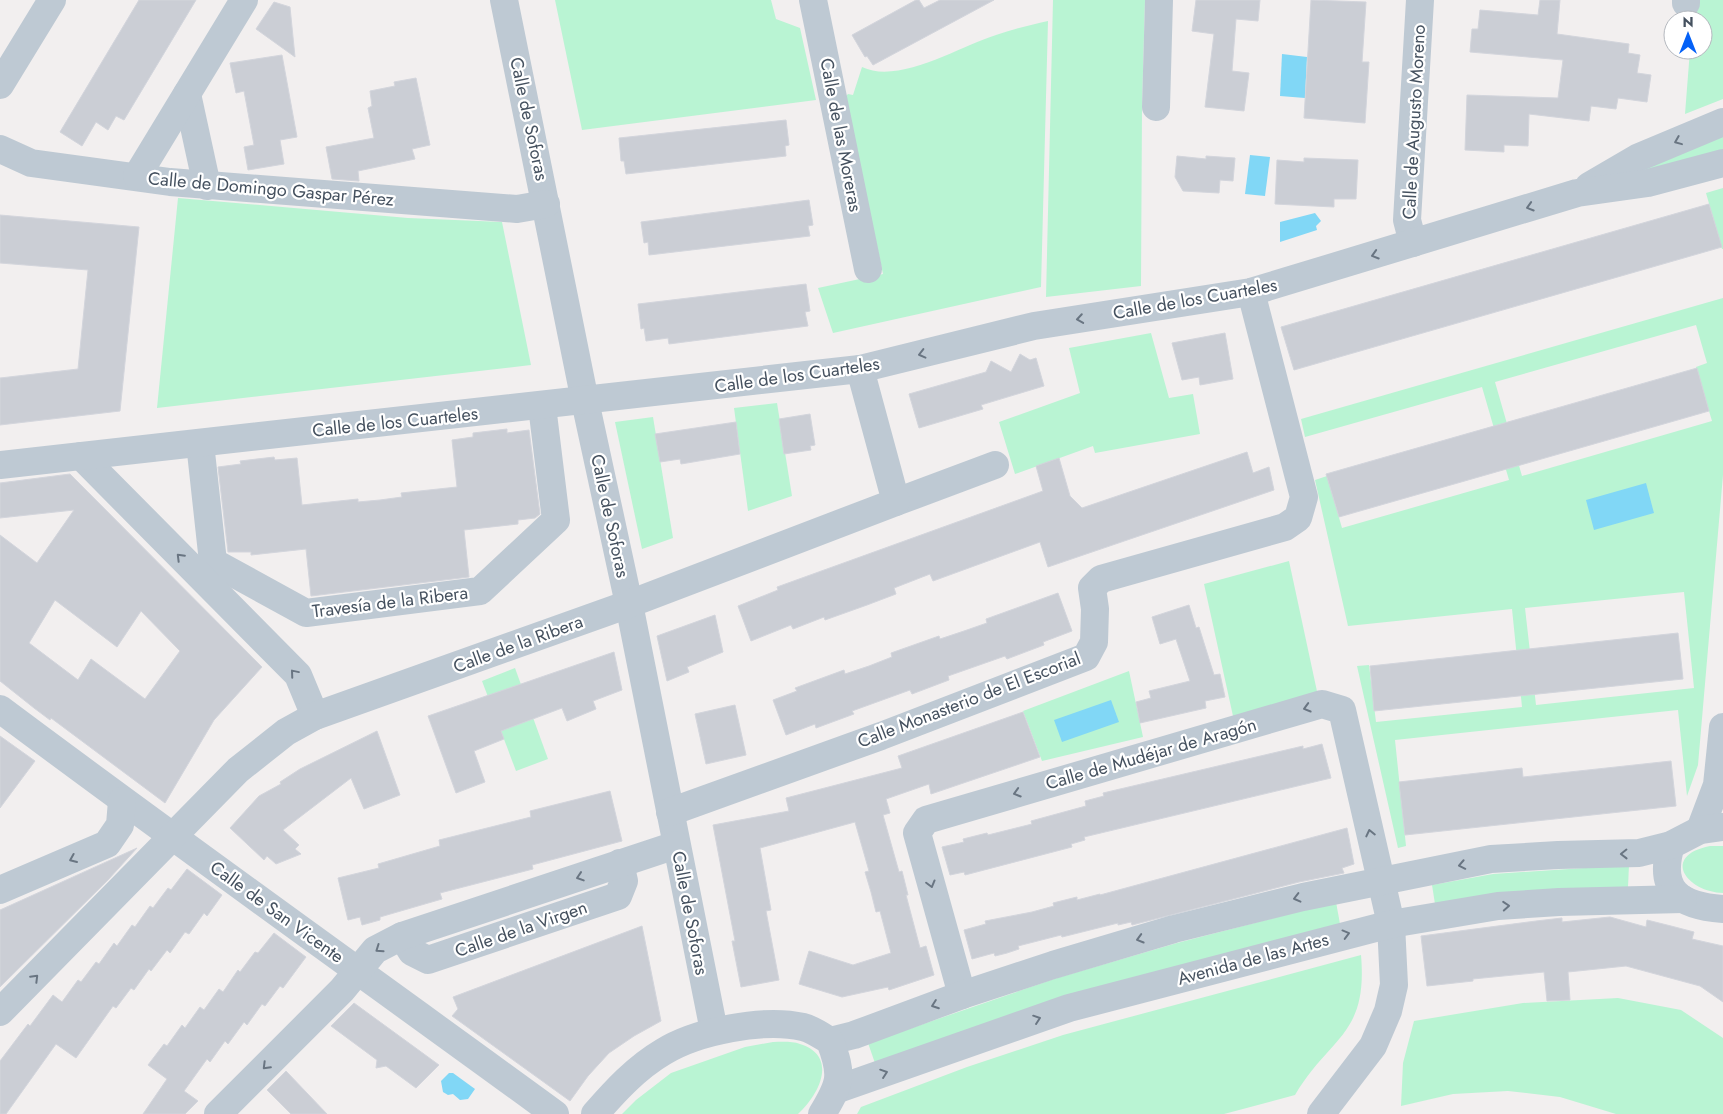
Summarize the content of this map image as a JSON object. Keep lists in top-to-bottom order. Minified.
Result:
{"streets":{"street":["Calle de Soforas","Calle de Augusto Moreno","Calle de las Moreras","Calle de Domingo Gaspar Pérez","Calle de los Cuarteles","Travesía de la Ribera","Calle de la Ribera","Calle Monasterio de El Escorial","Calle de Mudéjar de Aragón","Calle de San Vicente","Calle de la Virgen","Avenida de las Artes"]},"crossings":[["Calle de Soforas","Calle de Domingo Gaspar Pérez"],["Calle de Soforas","Calle de los Cuarteles"],["Calle de Soforas","Calle de la Ribera"],["Calle de Soforas","Calle Monasterio de El Escorial"],["Calle de Soforas","Calle de la Virgen"],["Calle de Augusto Moreno","Calle de los Cuarteles"],["Calle de los Cuarteles","Travesía de la Ribera"],["Calle de los Cuarteles","Calle Monasterio de El Escorial"],["Calle de la Ribera","Calle de San Vicente"],["Calle de Mudéjar de Aragón","Avenida de las Artes"],["Calle de San Vicente","Calle de la Virgen"]],"one_way":["Calle de los Cuarteles","Calle de la Virgen"],"north":"top"}
